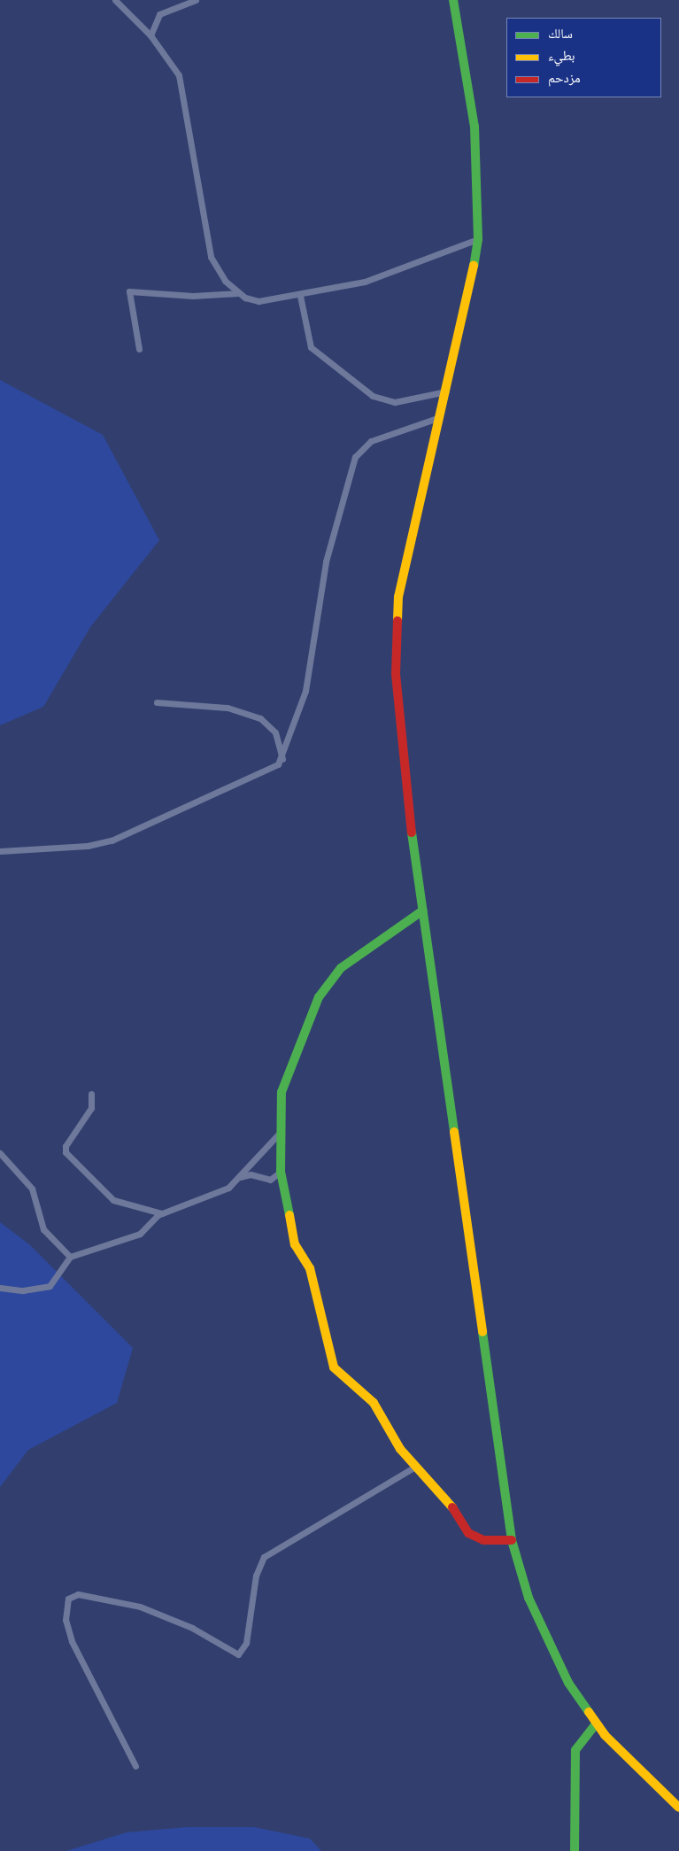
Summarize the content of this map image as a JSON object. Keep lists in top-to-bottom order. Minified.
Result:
{"legend":["سالك","بطيء","مزدحم"]}
